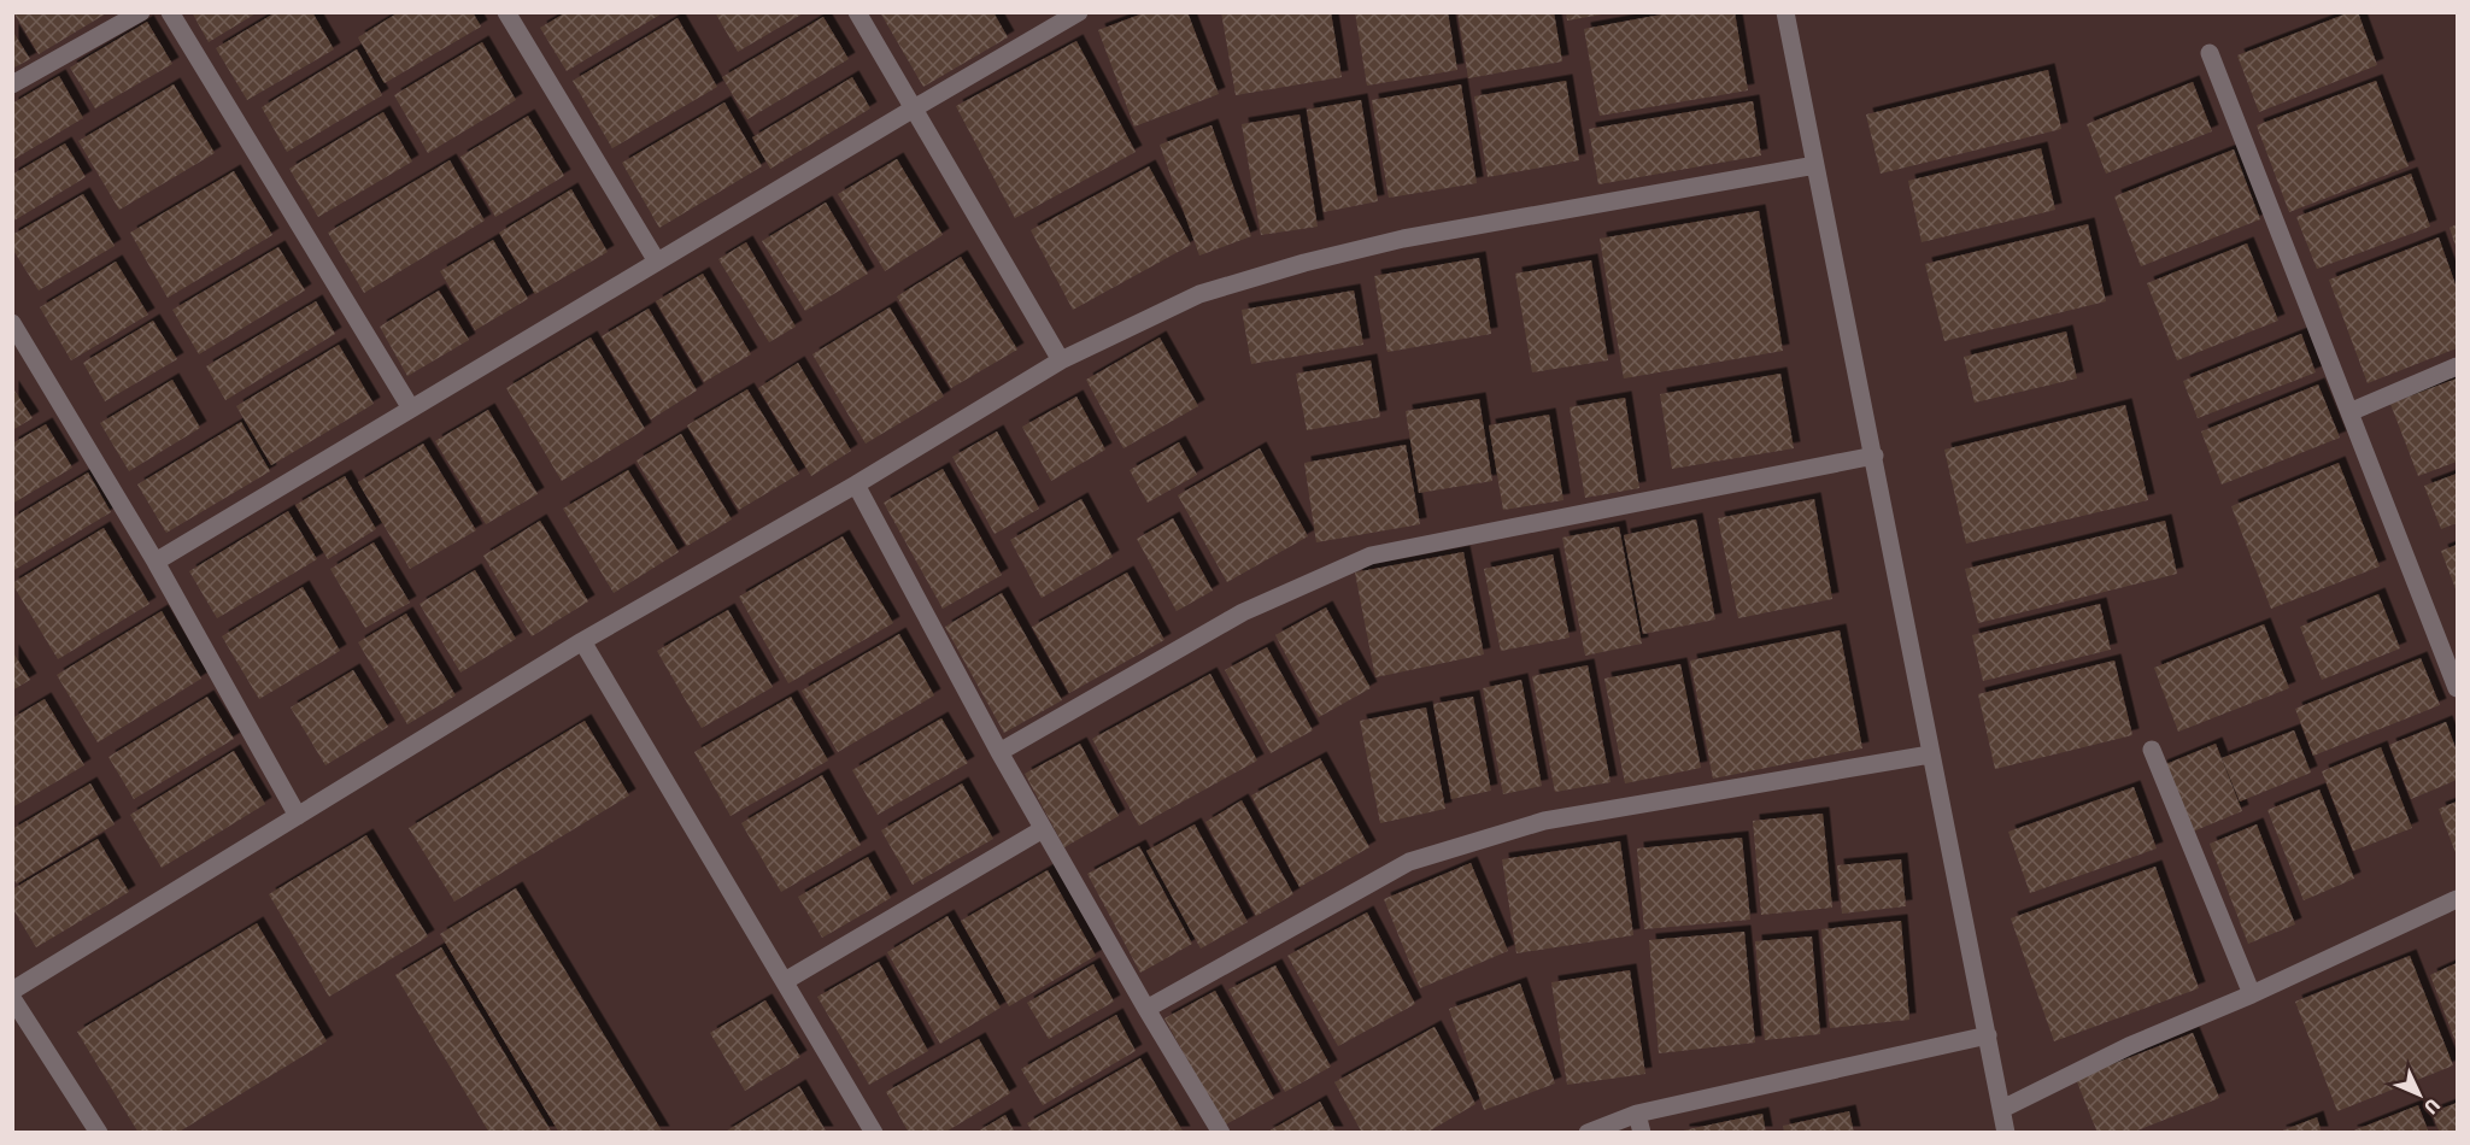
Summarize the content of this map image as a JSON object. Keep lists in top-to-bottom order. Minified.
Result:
{"north":"bottom right"}
